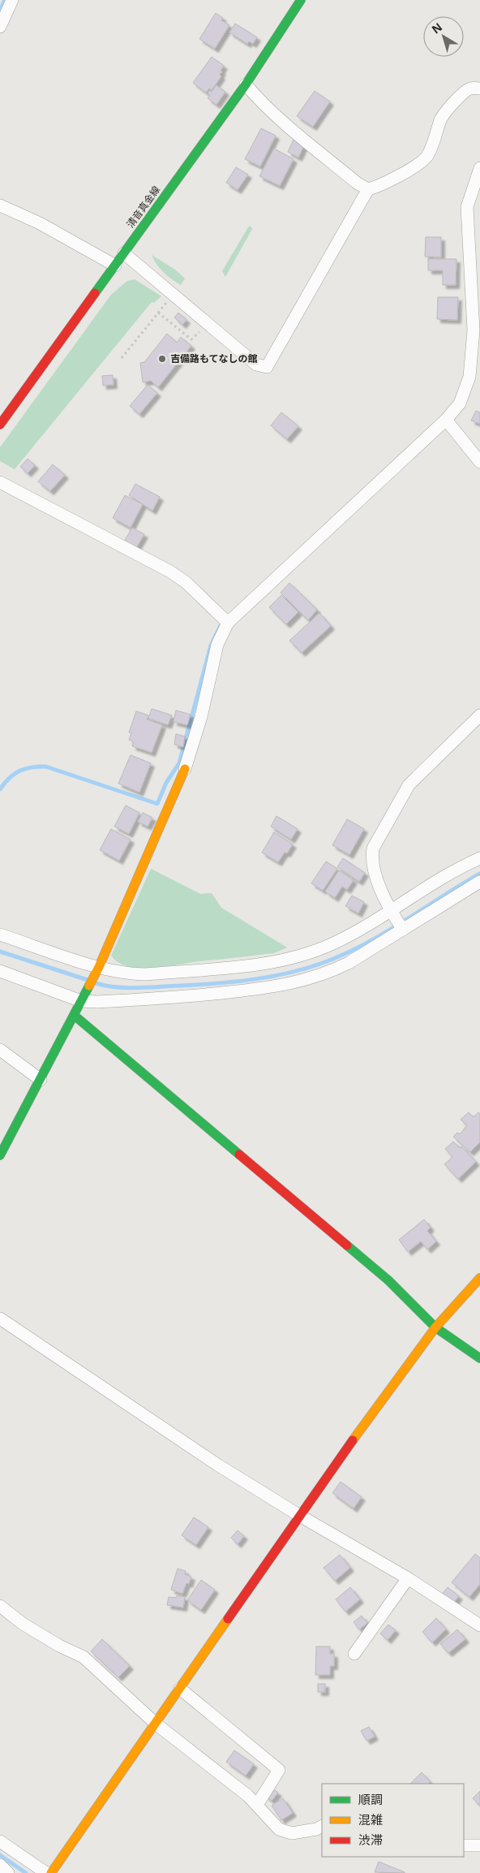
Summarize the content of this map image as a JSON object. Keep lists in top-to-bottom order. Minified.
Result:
{"streets":{"street":["清音真金線"]},"places":["吉備路もてなしの館"],"legend":["順調","混雑","渋滞"],"north":"top left"}
